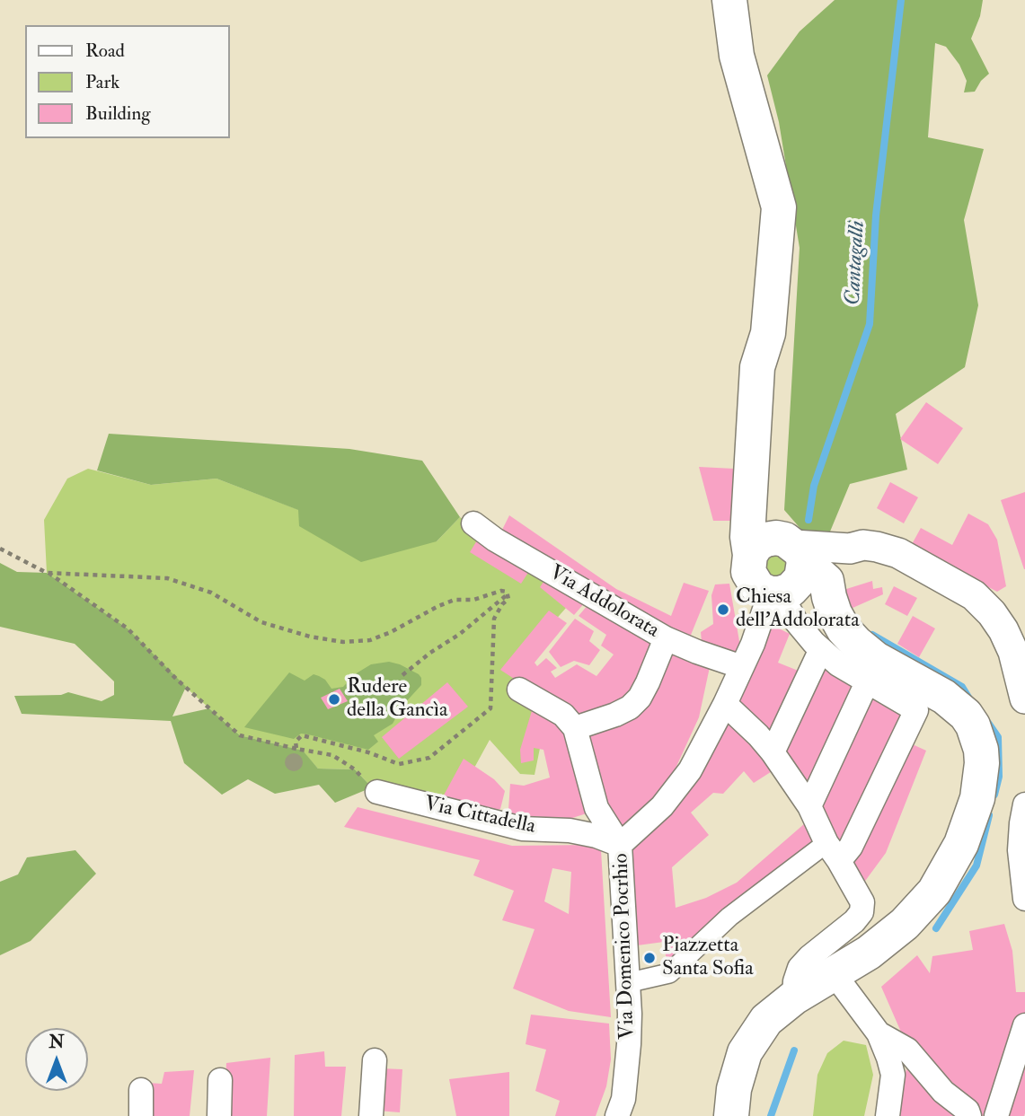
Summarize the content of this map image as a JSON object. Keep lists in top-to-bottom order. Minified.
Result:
{"streets":{"street":["Via Addolorata","Via Cittadella","Via Domenico Pocrhio"]},"crossings":[["Via Addolorata","Via Domenico Pocrhio"],["Via Cittadella","Via Domenico Pocrhio"]],"water":["Cantagalli"],"places":["Chiesa dell'Addolorata","Rudere della Gancìa","Piazzetta Santa Sofia"],"legend":["Road","Park","Building"],"north":"top"}
